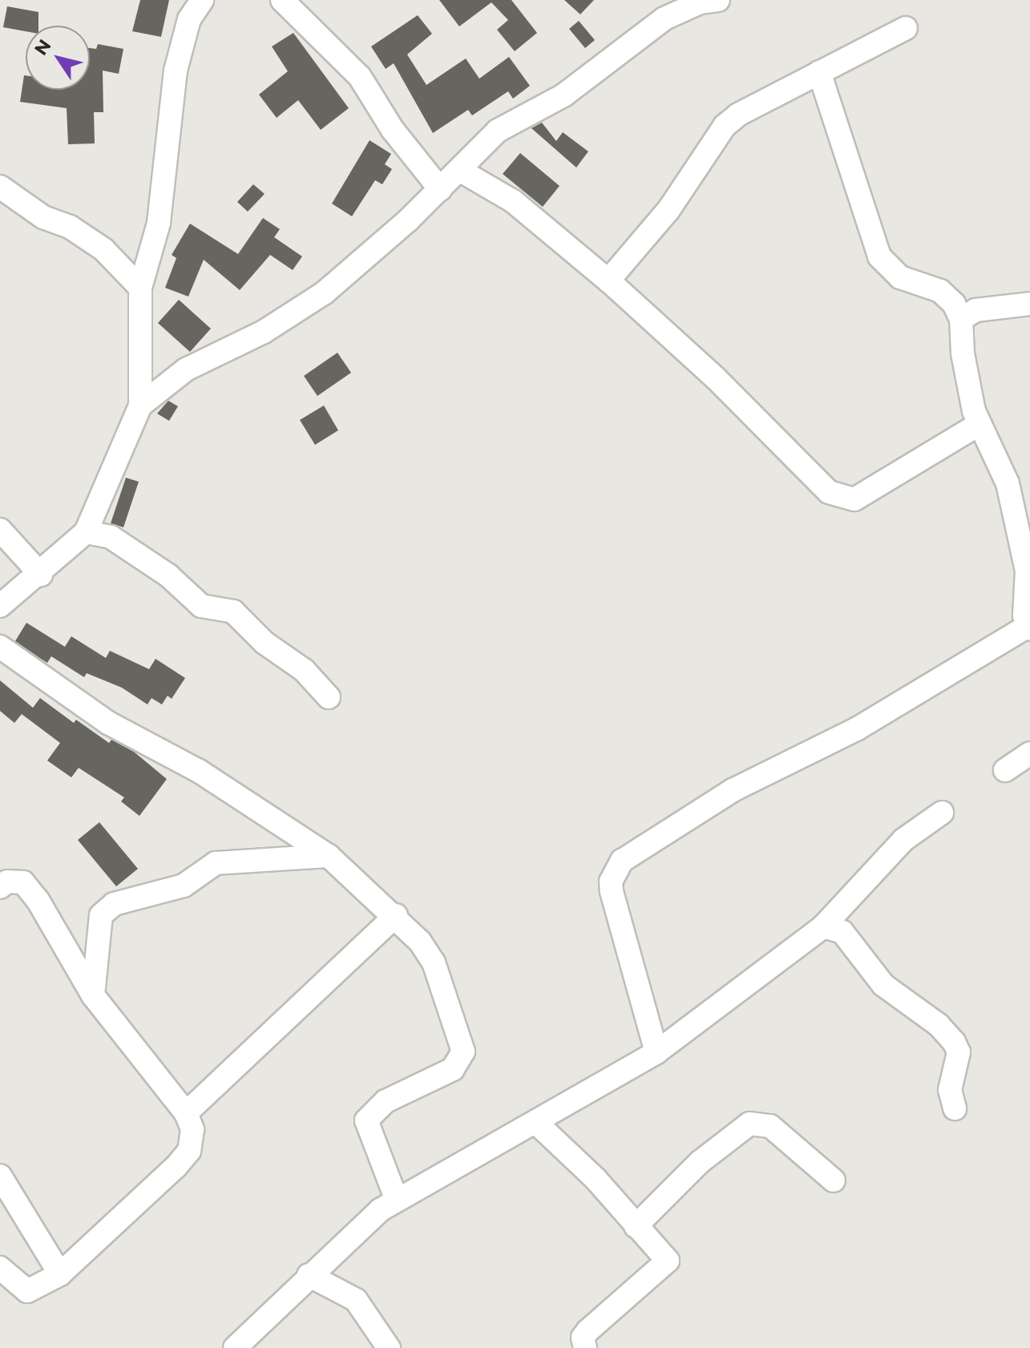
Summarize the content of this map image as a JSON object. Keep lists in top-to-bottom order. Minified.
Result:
{"north":"top left"}
